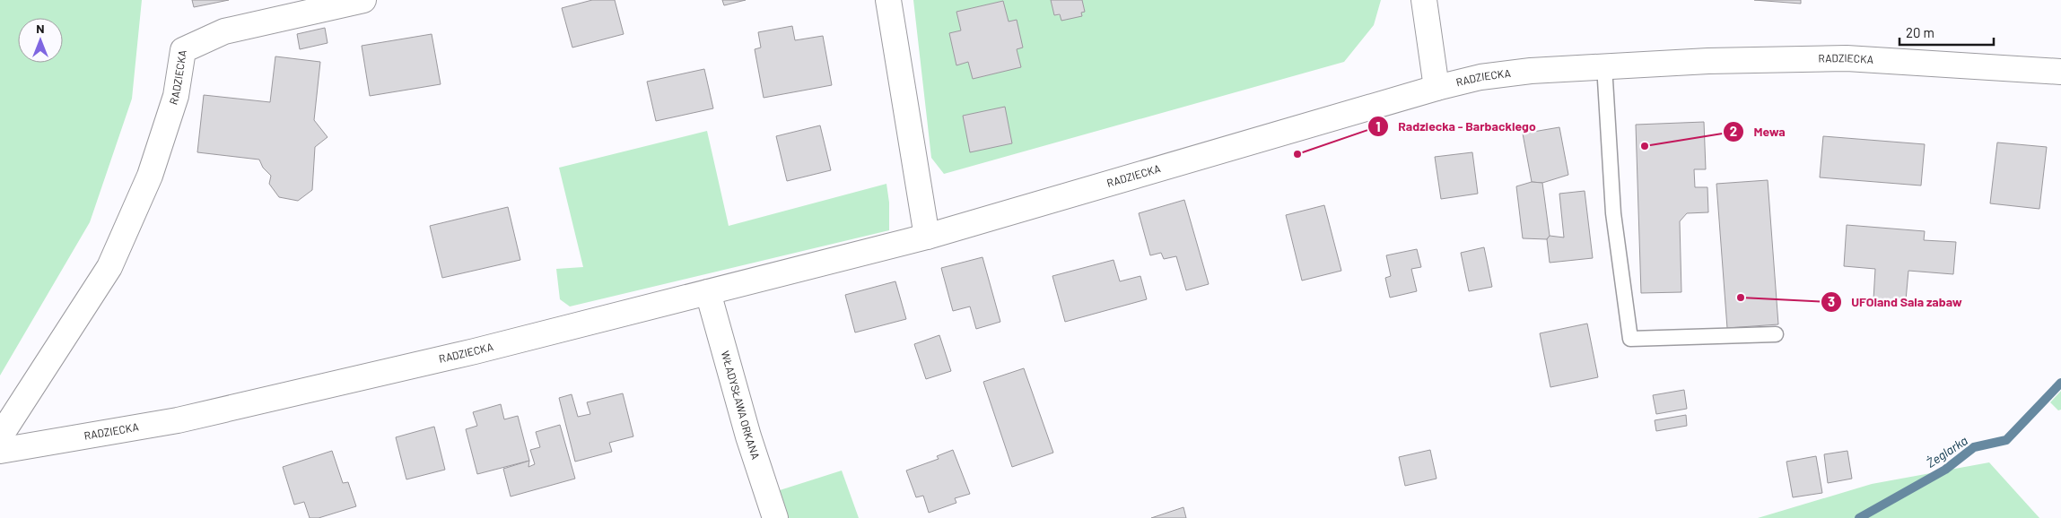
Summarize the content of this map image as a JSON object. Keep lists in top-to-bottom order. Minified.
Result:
{"streets":{"street":["RADZIECKA","WŁADYSŁAWA ORKANA"]},"crossings":[["RADZIECKA","WŁADYSŁAWA ORKANA"]],"water":["Żeglarka"],"places":["Mewa","Radziecka - Barbackiego","UFOland Sala zabaw"],"scale_bar":"20 m","north":"top"}
